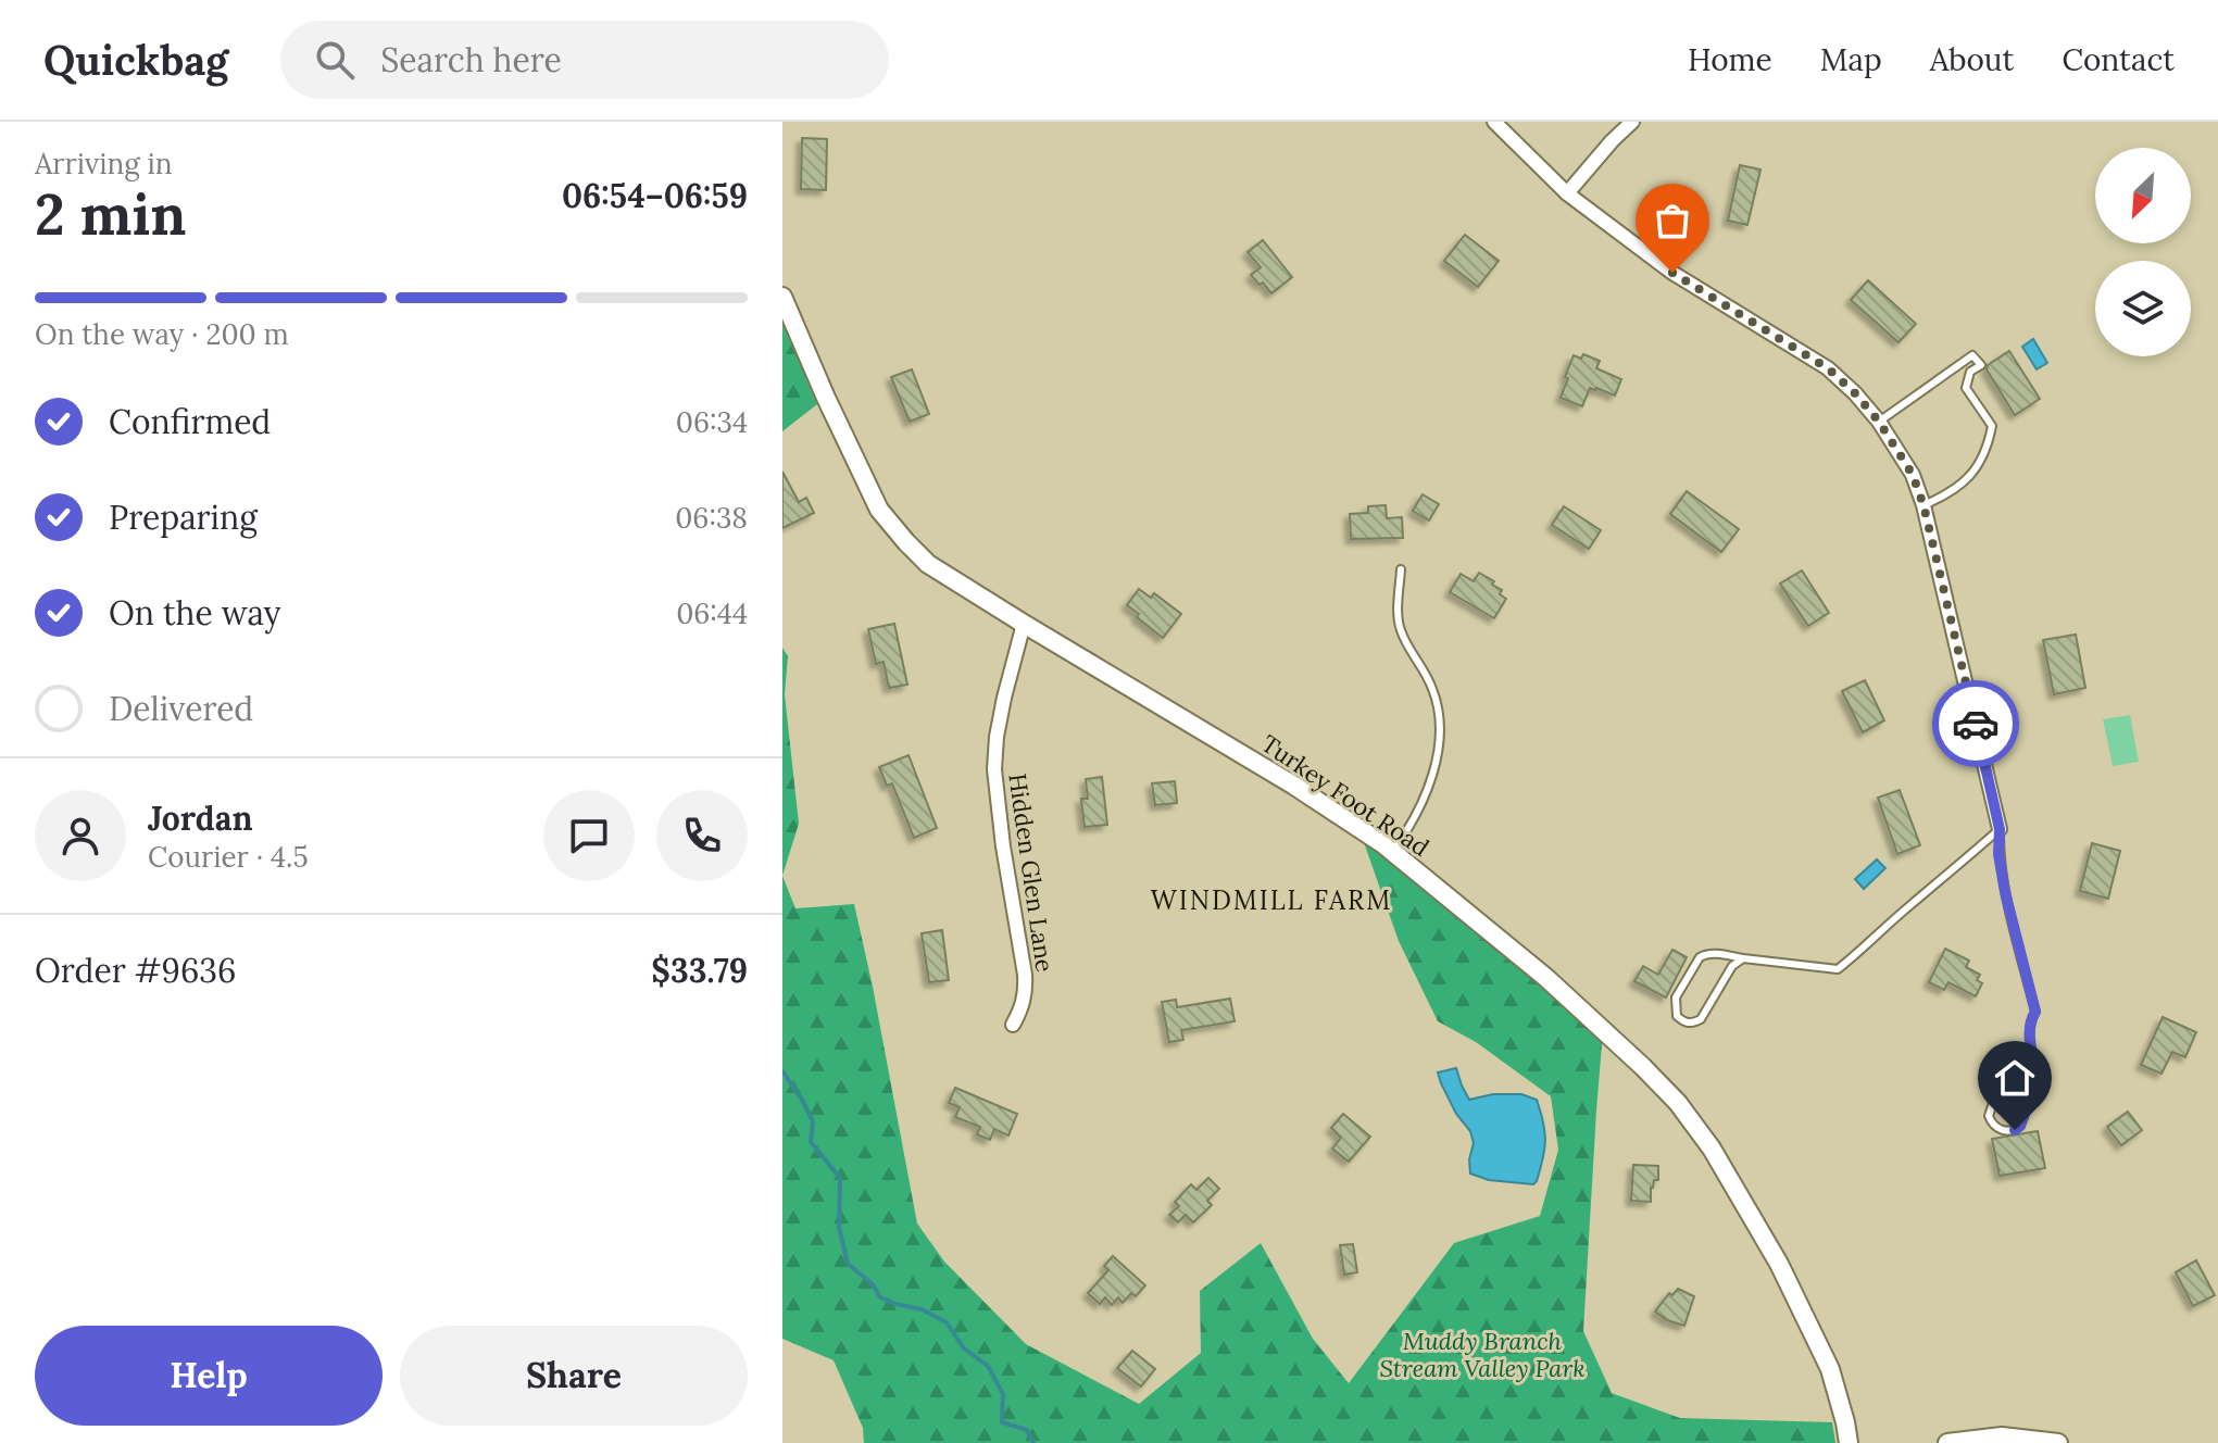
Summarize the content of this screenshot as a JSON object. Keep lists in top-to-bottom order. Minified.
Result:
{"streets":{"street":["Turkey Foot Road","Hidden Glen Lane"]},"crossings":[["Turkey Foot Road","Hidden Glen Lane"]],"districts":["WINDMILL FARM"],"parks":["Muddy Branch Stream Valley Park"],"north":"bottom left","page":{"header":"Quickbag","search":"Search here","nav":["Home","Map","About","Contact"],"heading":["2 min","Arriving in","06:54–06:59"],"panel":["Jordan","Courier · 4.5","Order #9636","$33.79"],"bar":"On the way · 200 m","list":[["Confirmed","06:34"],["Preparing","06:38"],["On the way","06:44"],"Delivered"],"buttons":["Help","Share"]}}
